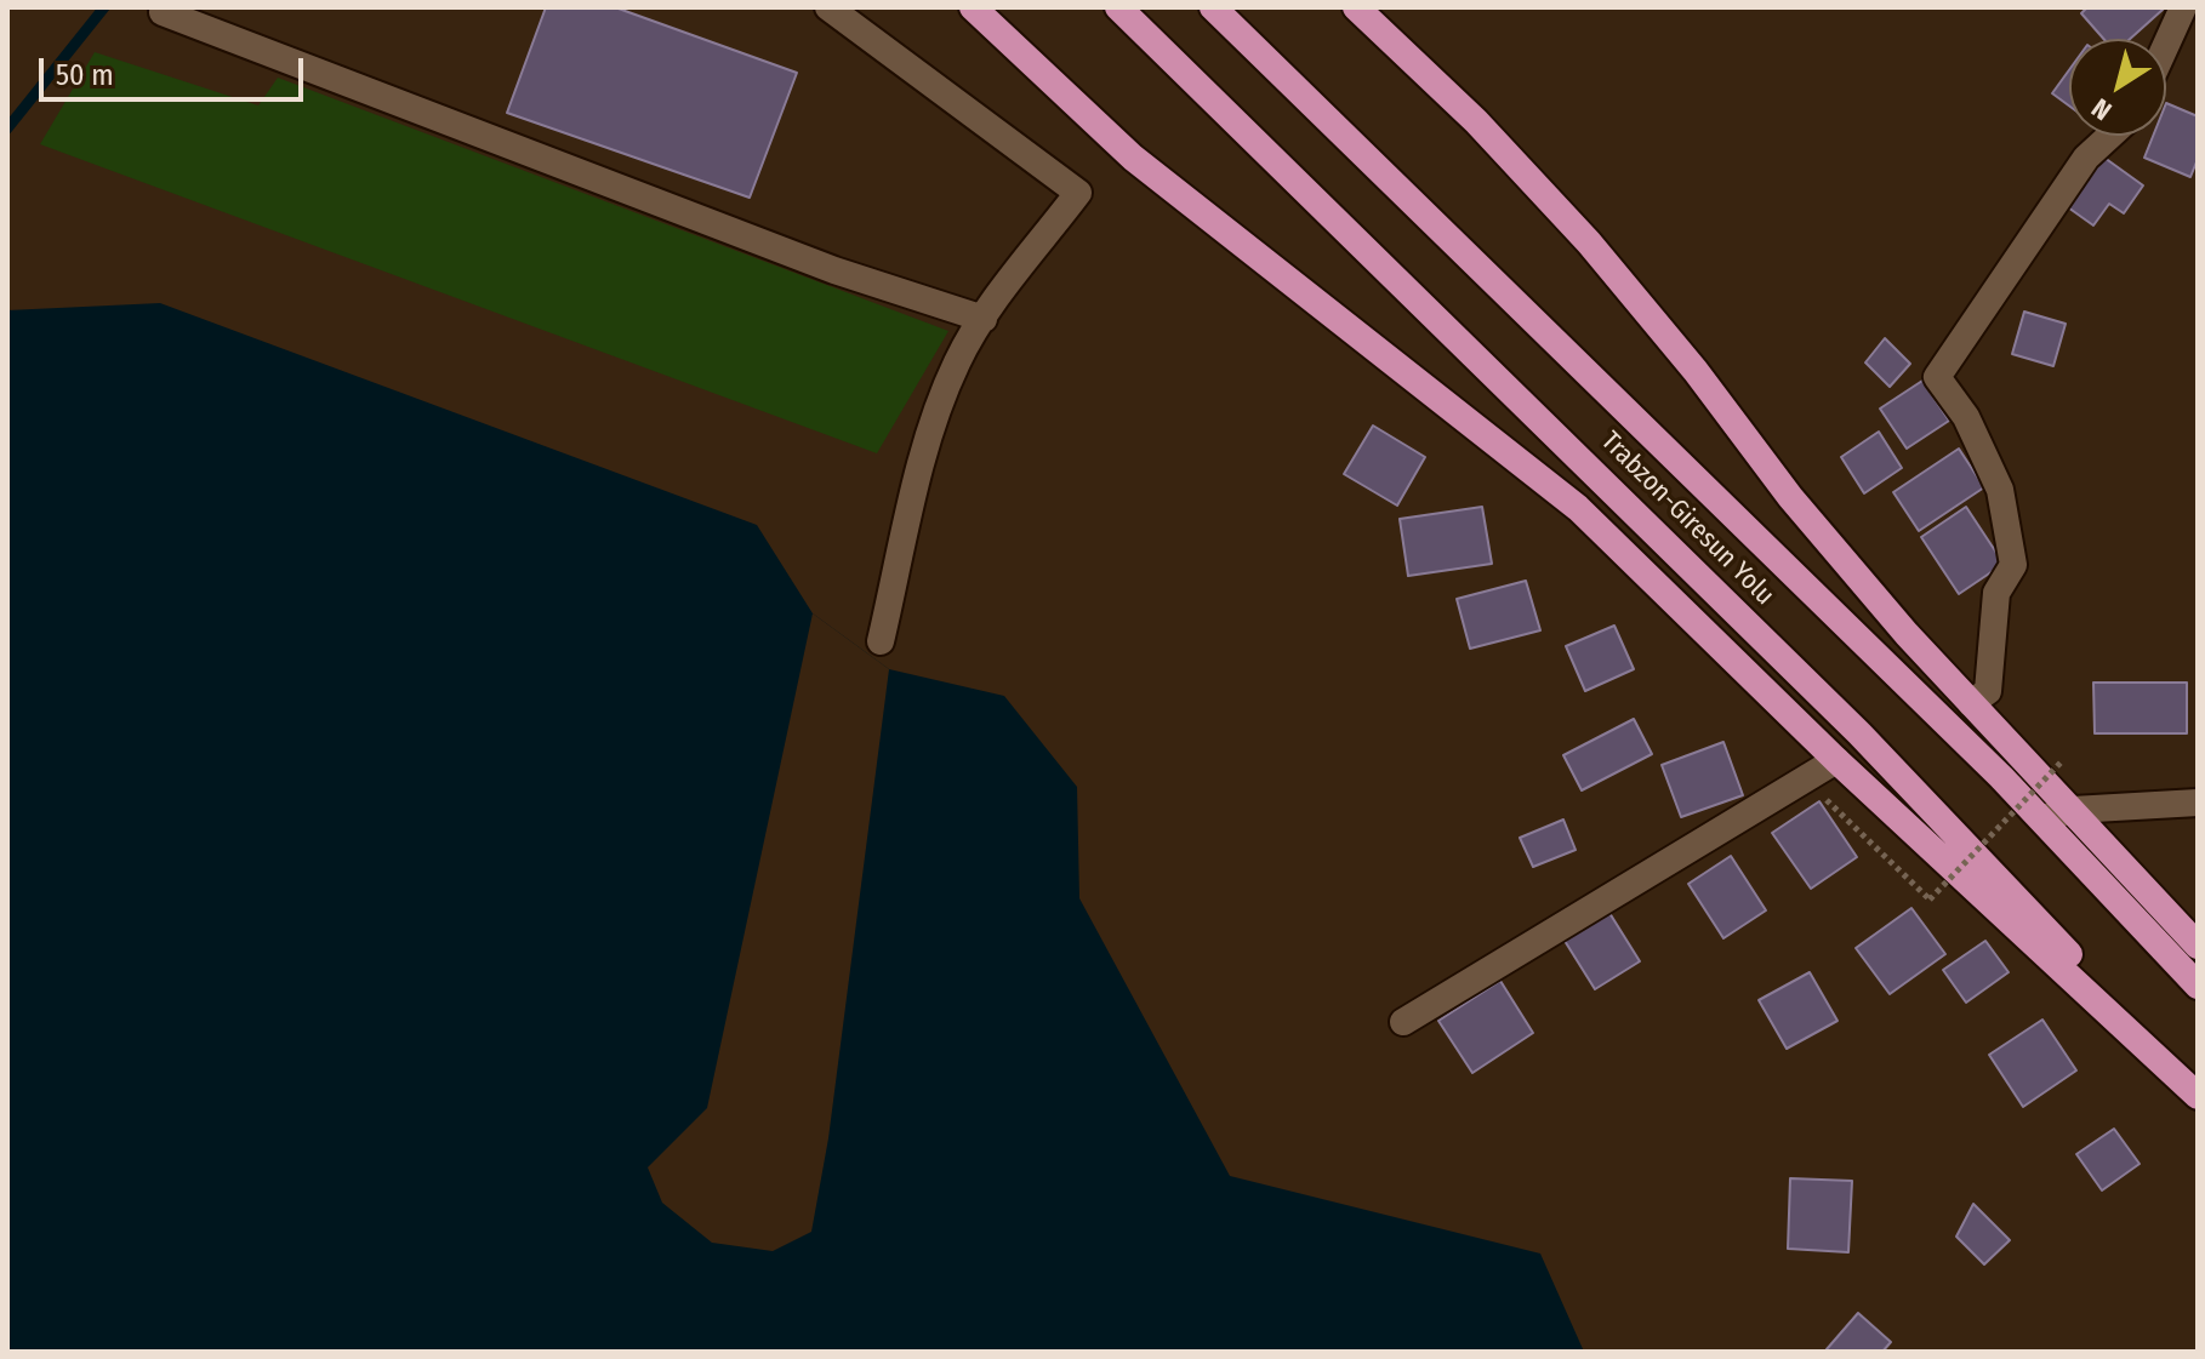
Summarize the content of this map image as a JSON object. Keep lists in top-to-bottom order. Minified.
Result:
{"streets":{"highway":["Trabzon-Giresun Yolu"]},"scale_bar":"50 m","north":"bottom left"}
